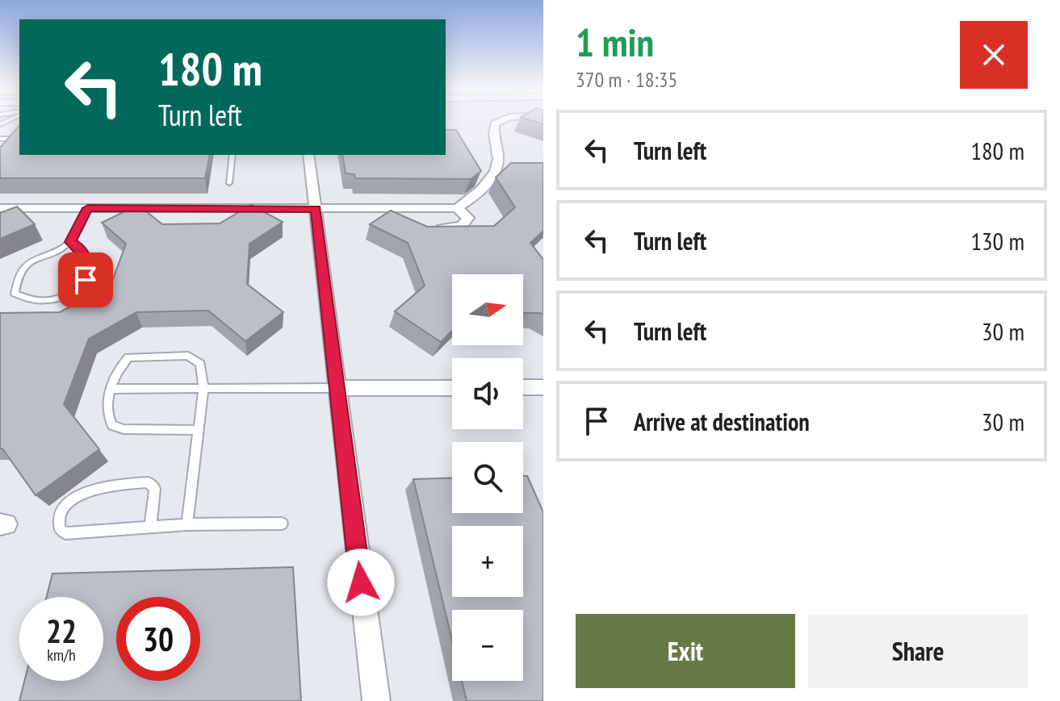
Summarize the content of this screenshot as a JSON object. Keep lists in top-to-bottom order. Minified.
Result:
{"north":"right","page":{"heading":["1 min","370 m · 18:35"],"turn":["180 m","Turn left"],"list":[{"name":"Turn left","value":"180 m"},{"name":"Turn left","value":"130 m"},{"name":"Turn left","value":"30 m"},{"name":"Arrive at destination","value":"30 m"}],"map_buttons":["+","−"],"speed":"22 km/h","limit":"30","buttons":["Exit","Share"]}}
